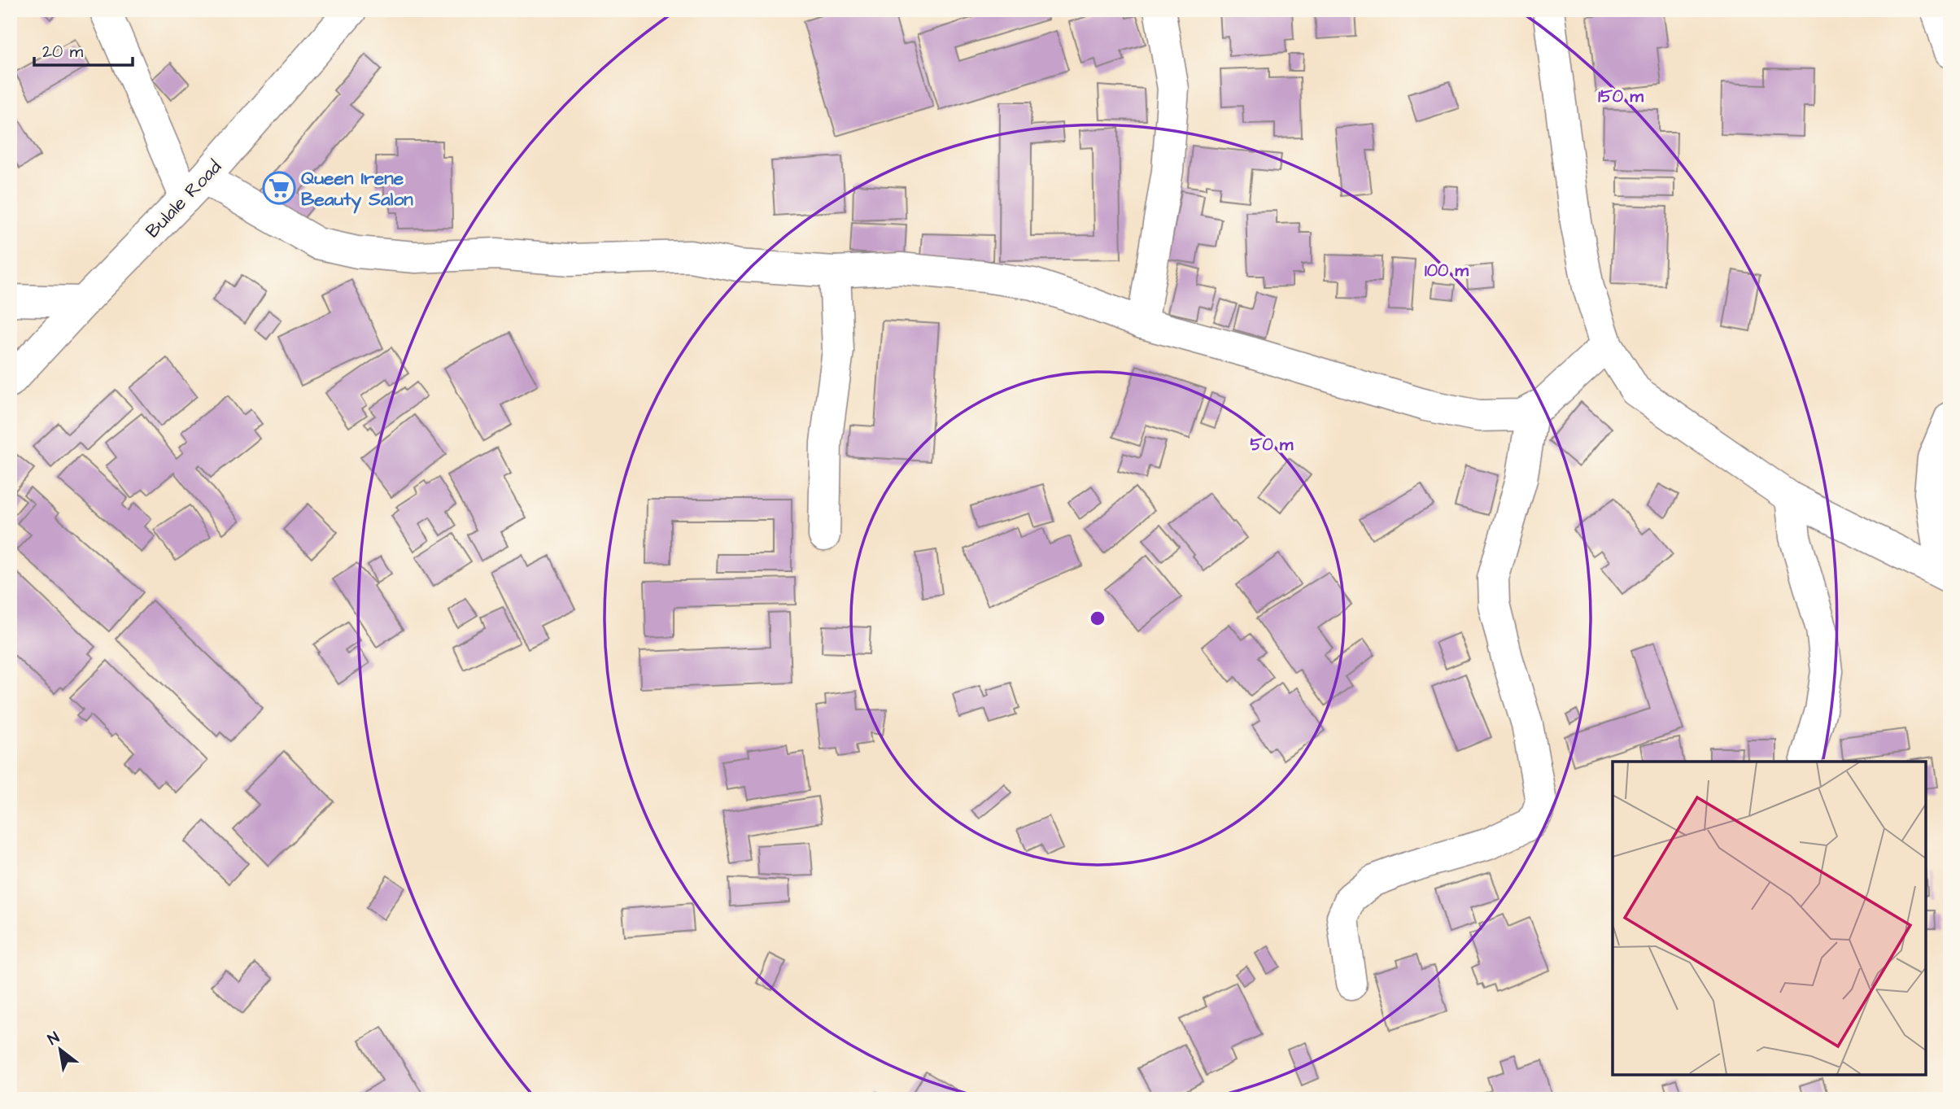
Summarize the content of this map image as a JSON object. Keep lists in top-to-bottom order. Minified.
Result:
{"streets":{"street":["Bulale Road"]},"places":{"supermarket":["Queen Irene Beauty Salon"]},"scale_bar":"20 m","north":"top left","rings":["150 m","100 m","50 m"]}
